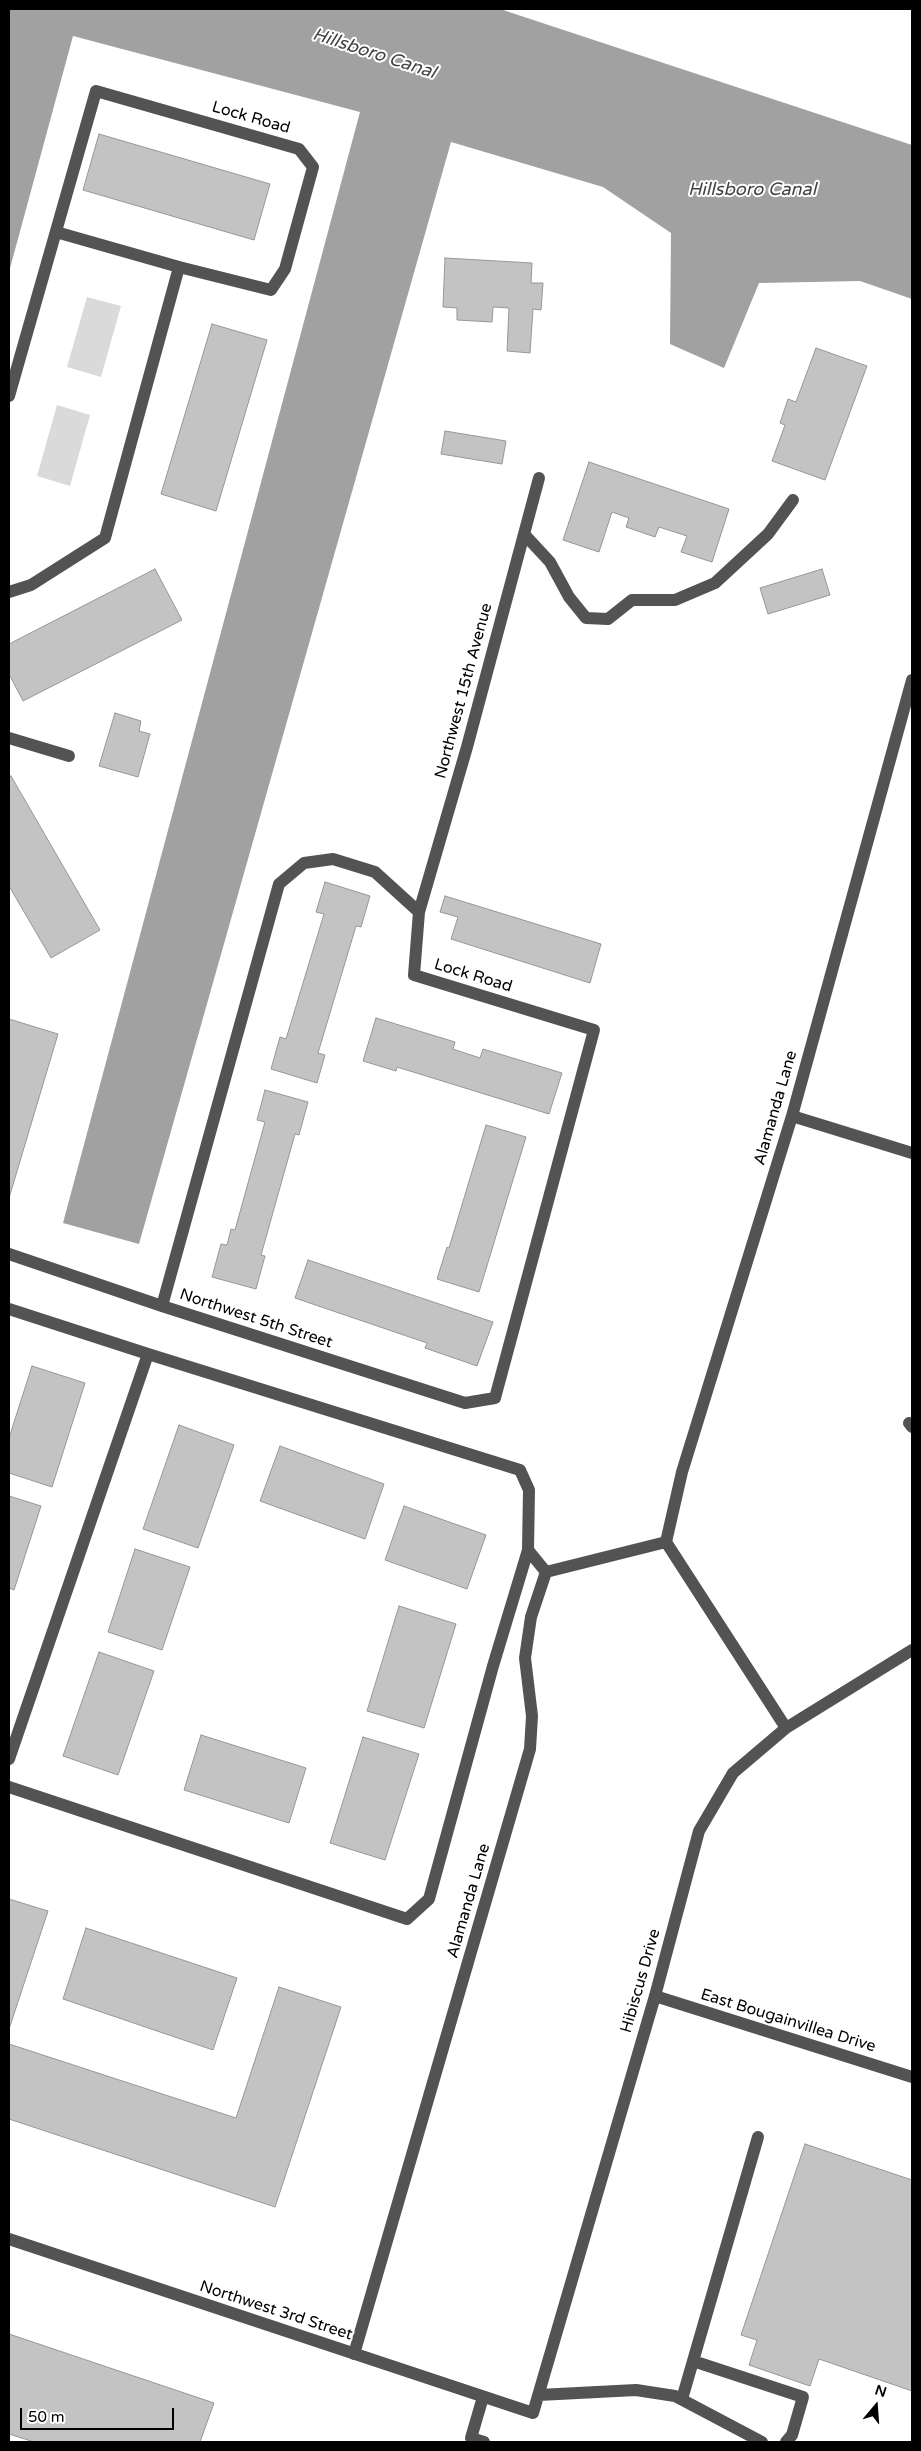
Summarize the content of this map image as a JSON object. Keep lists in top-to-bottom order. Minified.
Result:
{"streets":{"street":["Lock Road","Northwest 15th Avenue","Alamanda Lane","Northwest 5th Street","Hibiscus Drive","East Bougainvillea Drive","Northwest 3rd Street"]},"crossings":[["Lock Road","Northwest 15th Avenue"],["Lock Road","Northwest 5th Street"],["Alamanda Lane","Northwest 3rd Street"],["Hibiscus Drive","East Bougainvillea Drive"],["Hibiscus Drive","Northwest 3rd Street"]],"water":["Hillsboro Canal"],"scale_bar":"50 m","north":"top"}
